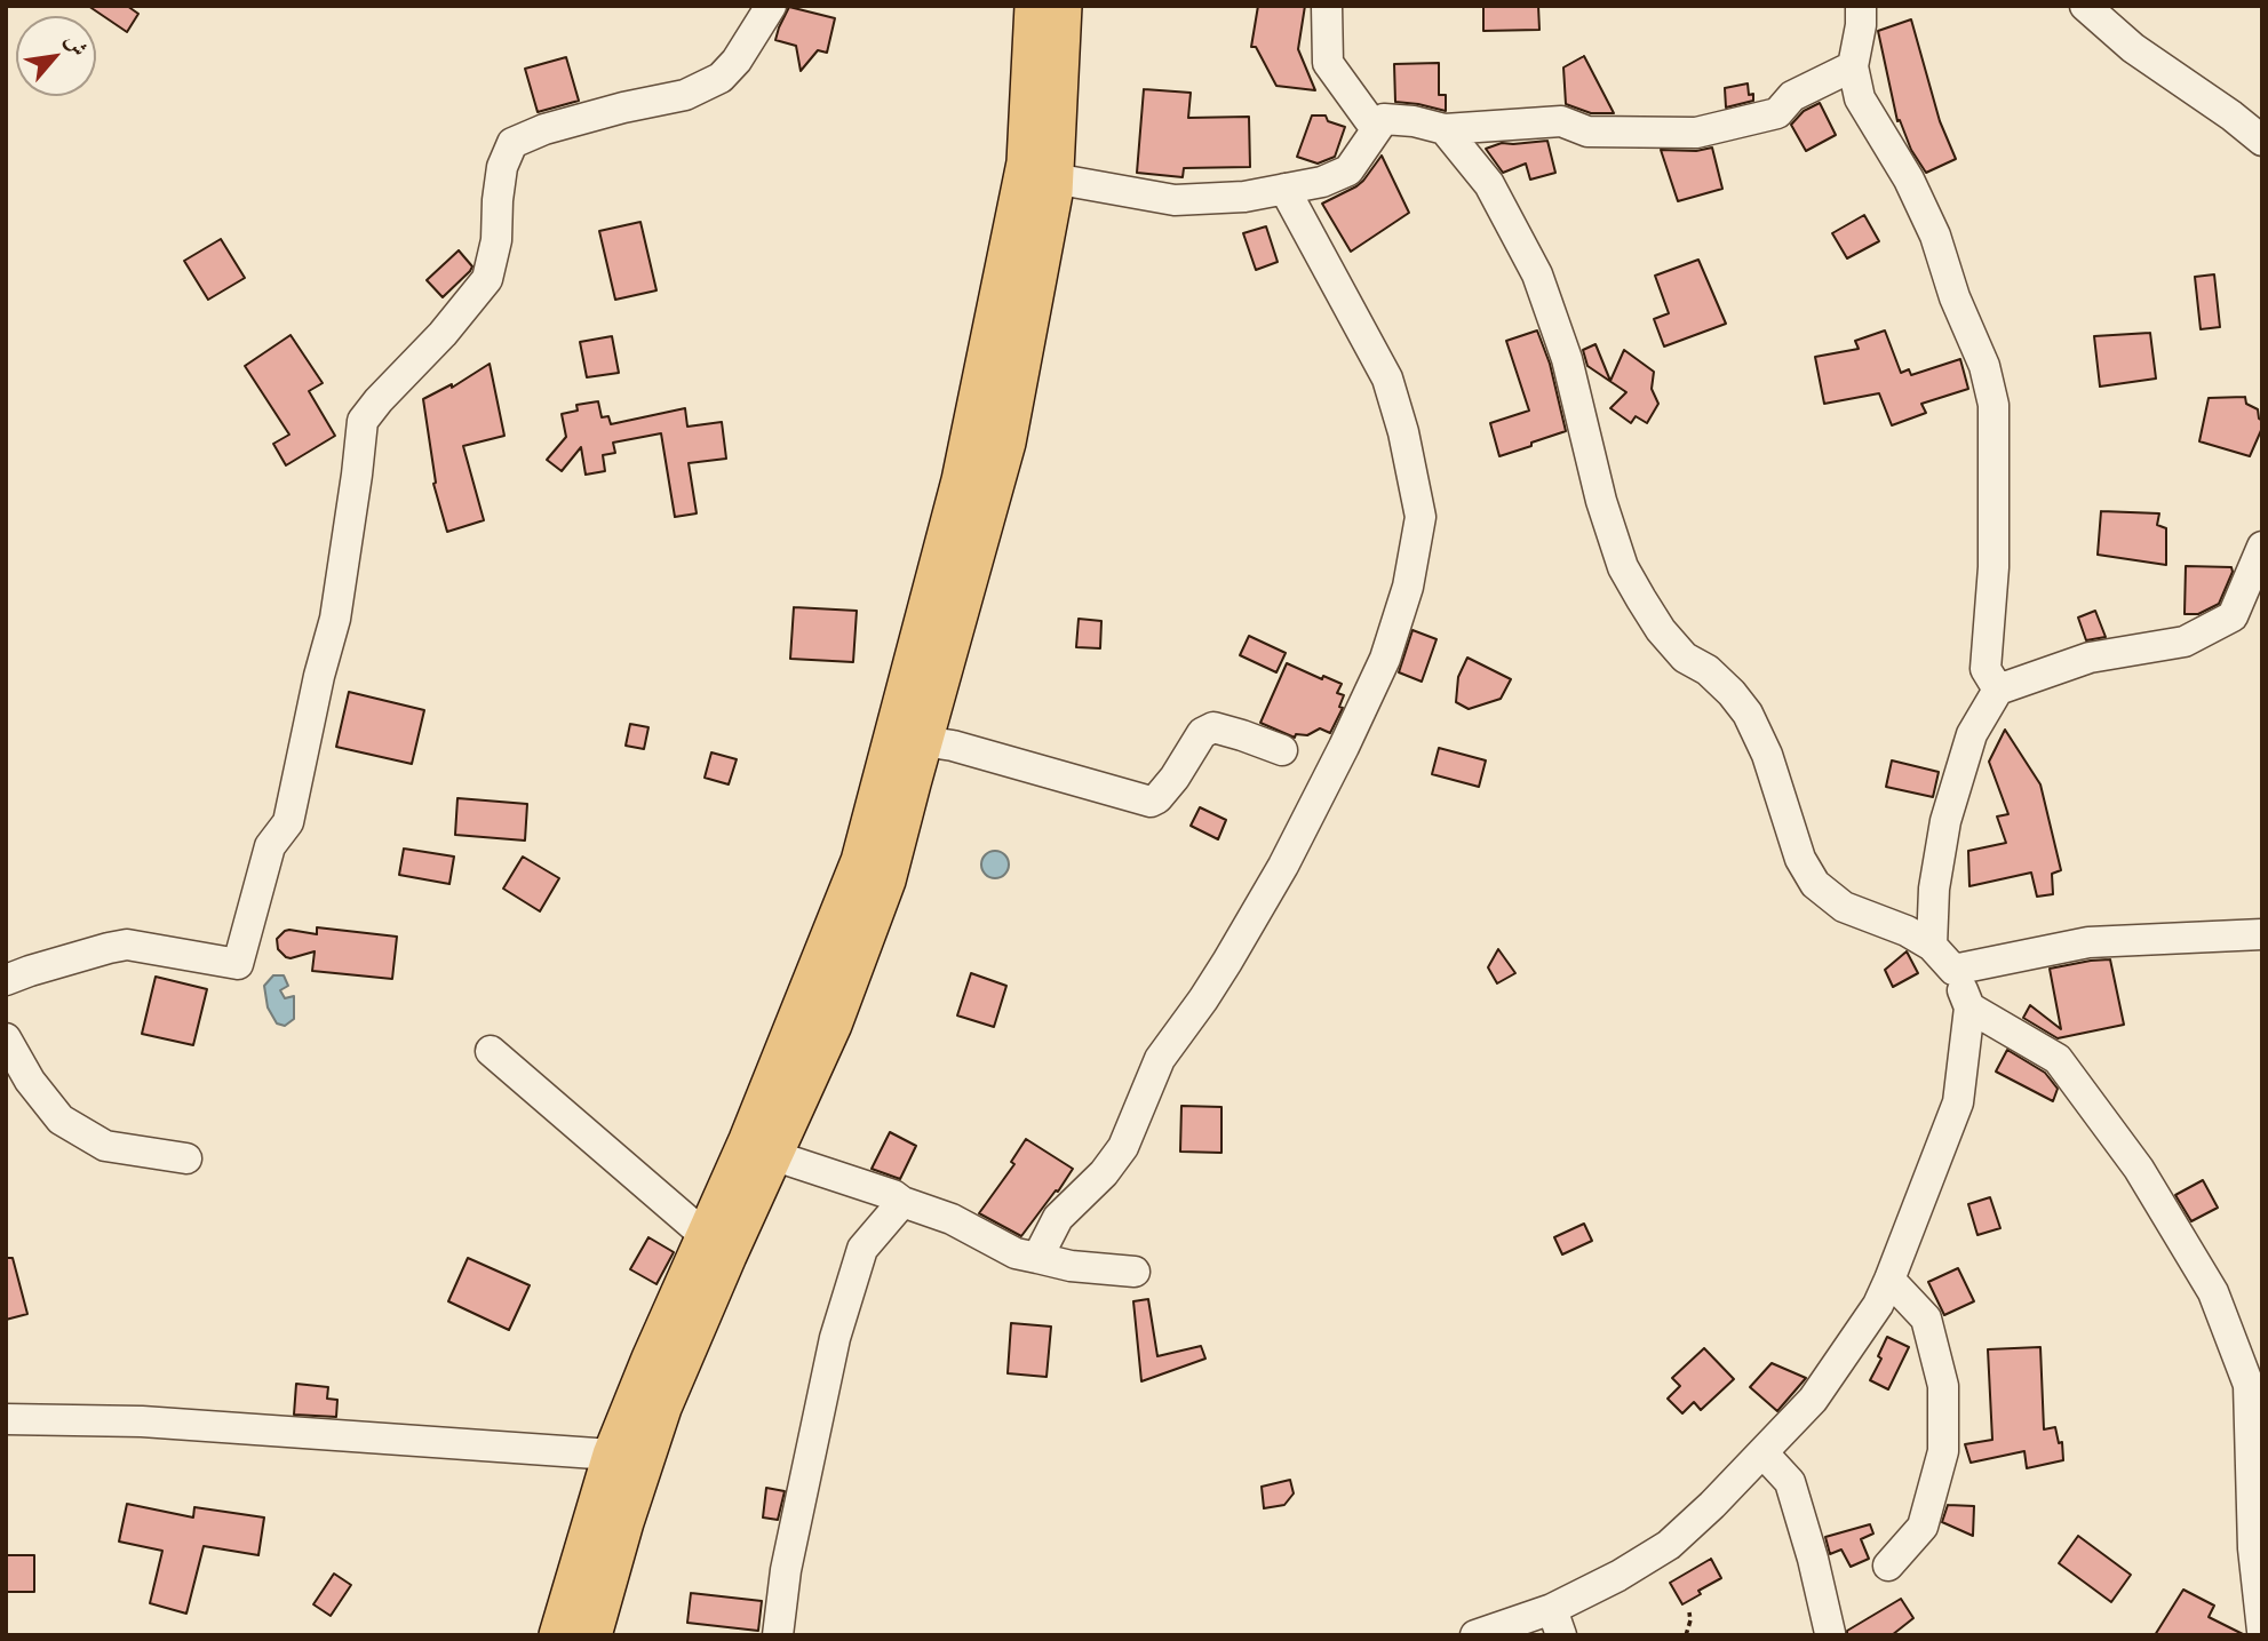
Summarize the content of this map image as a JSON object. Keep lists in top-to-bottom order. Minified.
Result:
{"north":"top right"}
